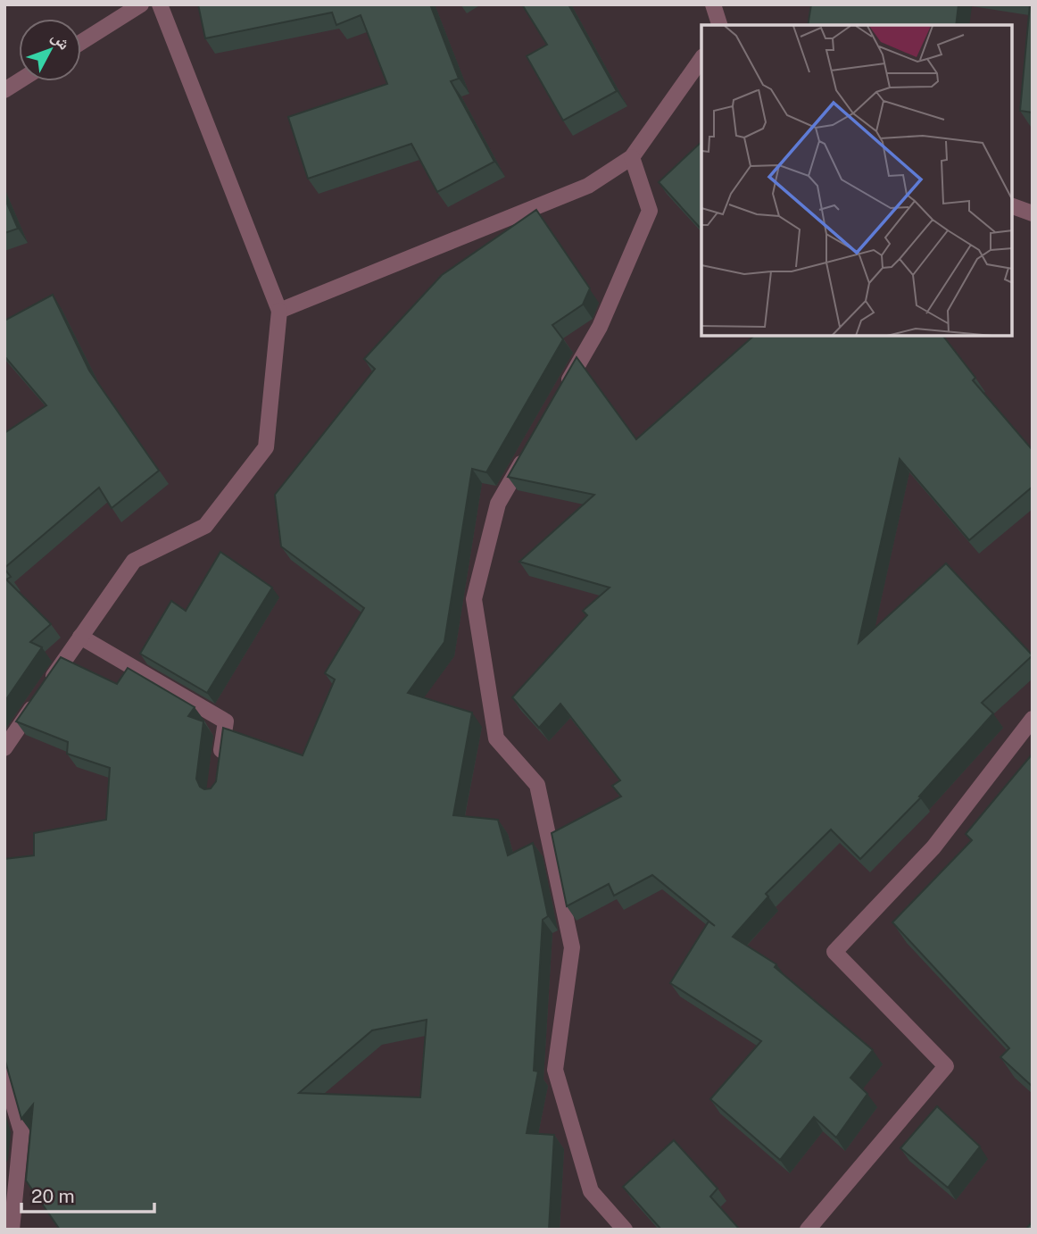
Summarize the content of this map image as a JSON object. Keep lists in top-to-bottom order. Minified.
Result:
{"scale_bar":"20 m","north":"top right"}
